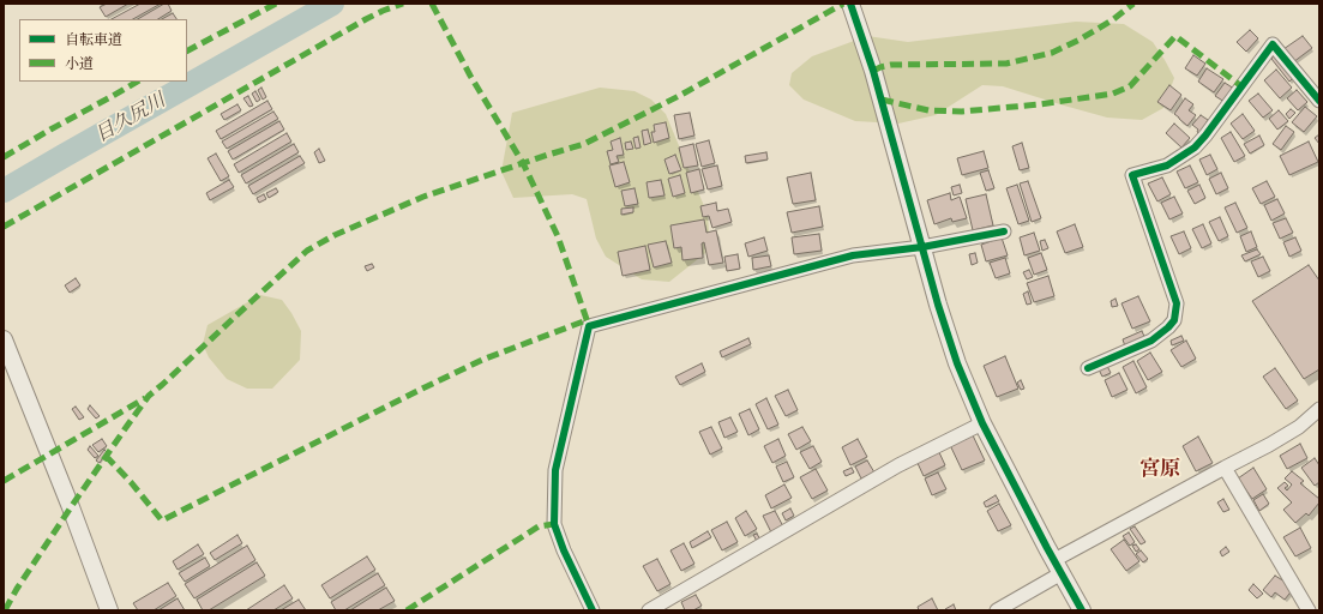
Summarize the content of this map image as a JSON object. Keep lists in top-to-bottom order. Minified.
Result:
{"districts":["宮原"],"water":["目久尻川"],"legend":["自転車道","小道"]}
